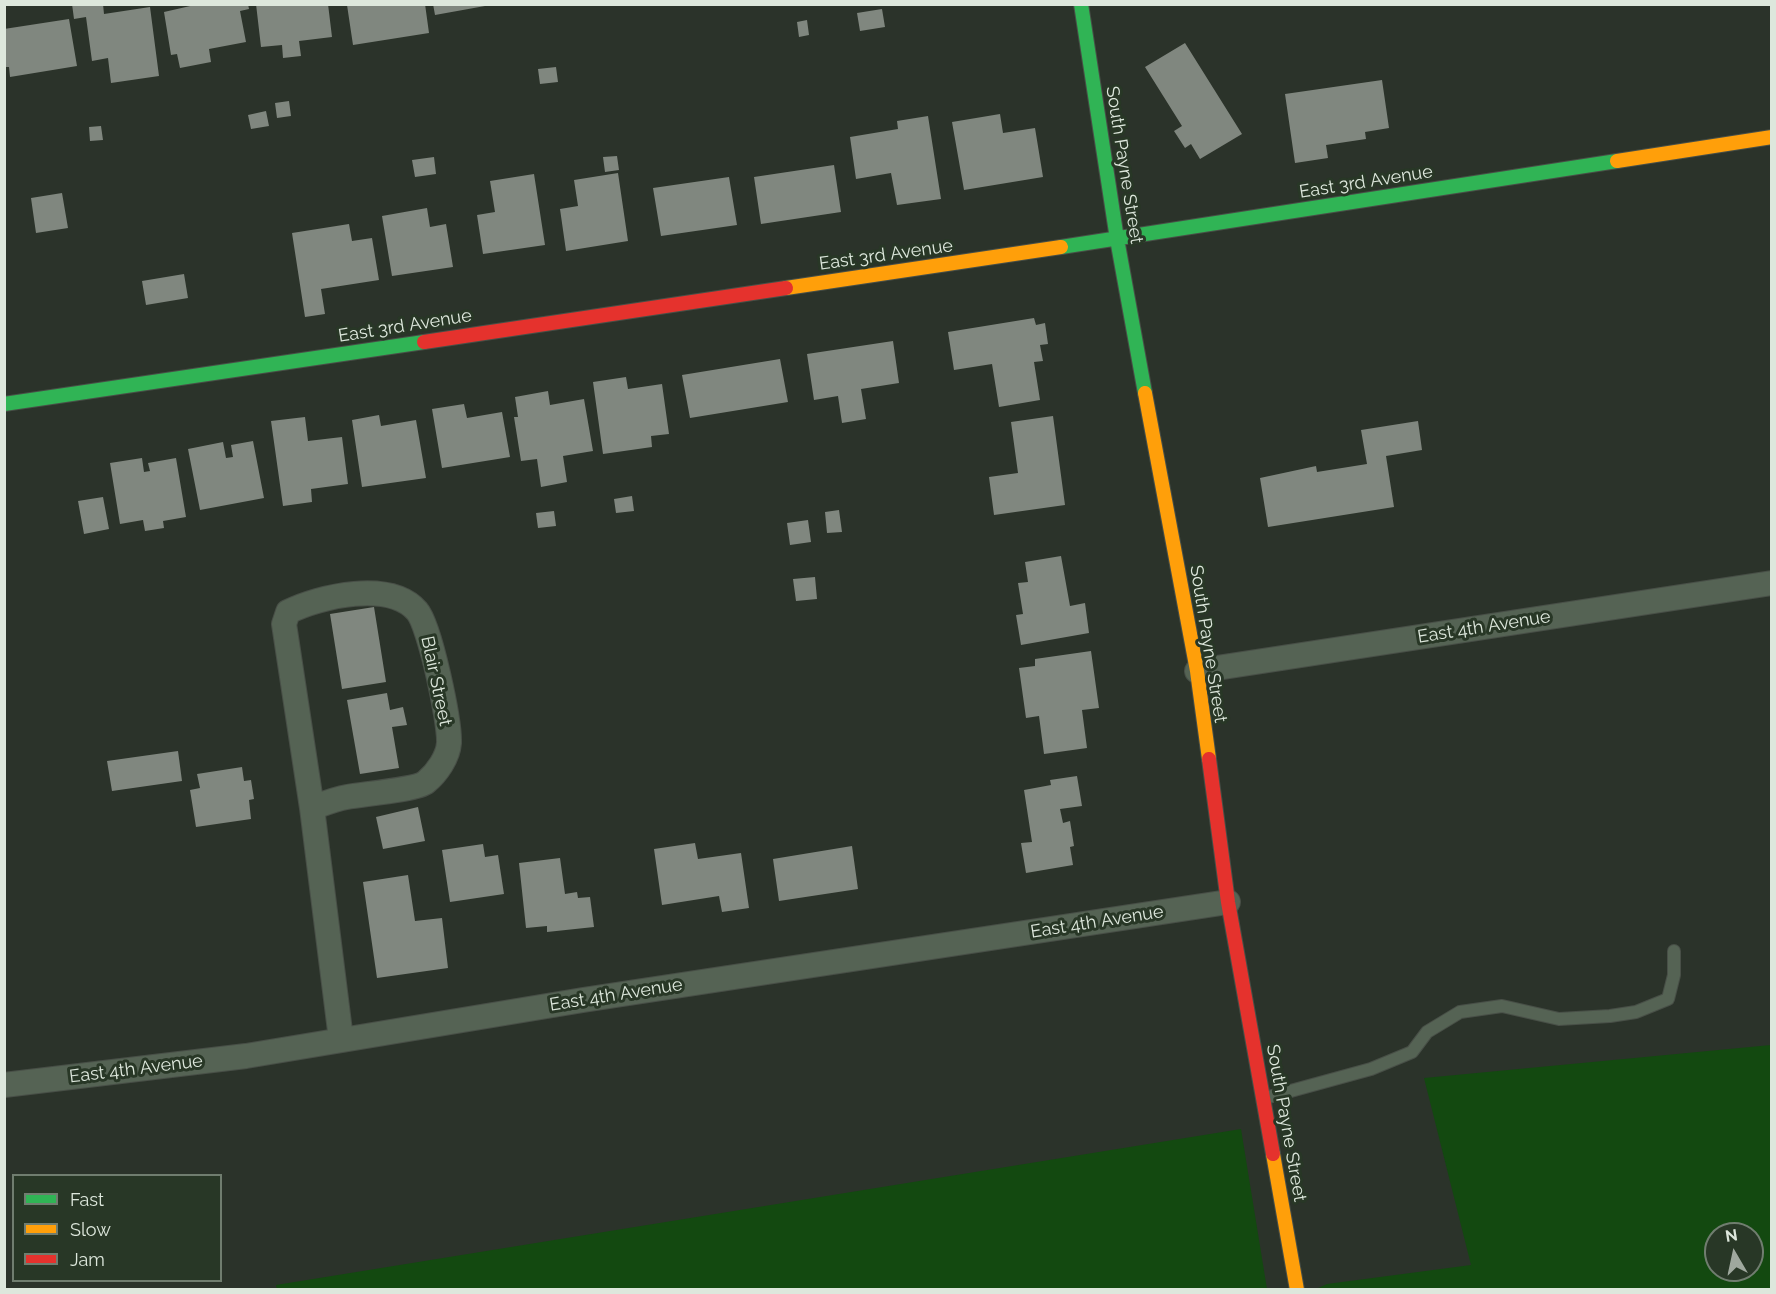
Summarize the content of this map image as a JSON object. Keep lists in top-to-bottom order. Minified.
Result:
{"streets":{"street":["South Payne Street","East 3rd Avenue","East 4th Avenue","Blair Street"]},"crossings":[["South Payne Street","East 3rd Avenue"],["South Payne Street","East 4th Avenue"],["East 4th Avenue","Blair Street"]],"legend":["Fast","Slow","Jam"],"north":"top"}
